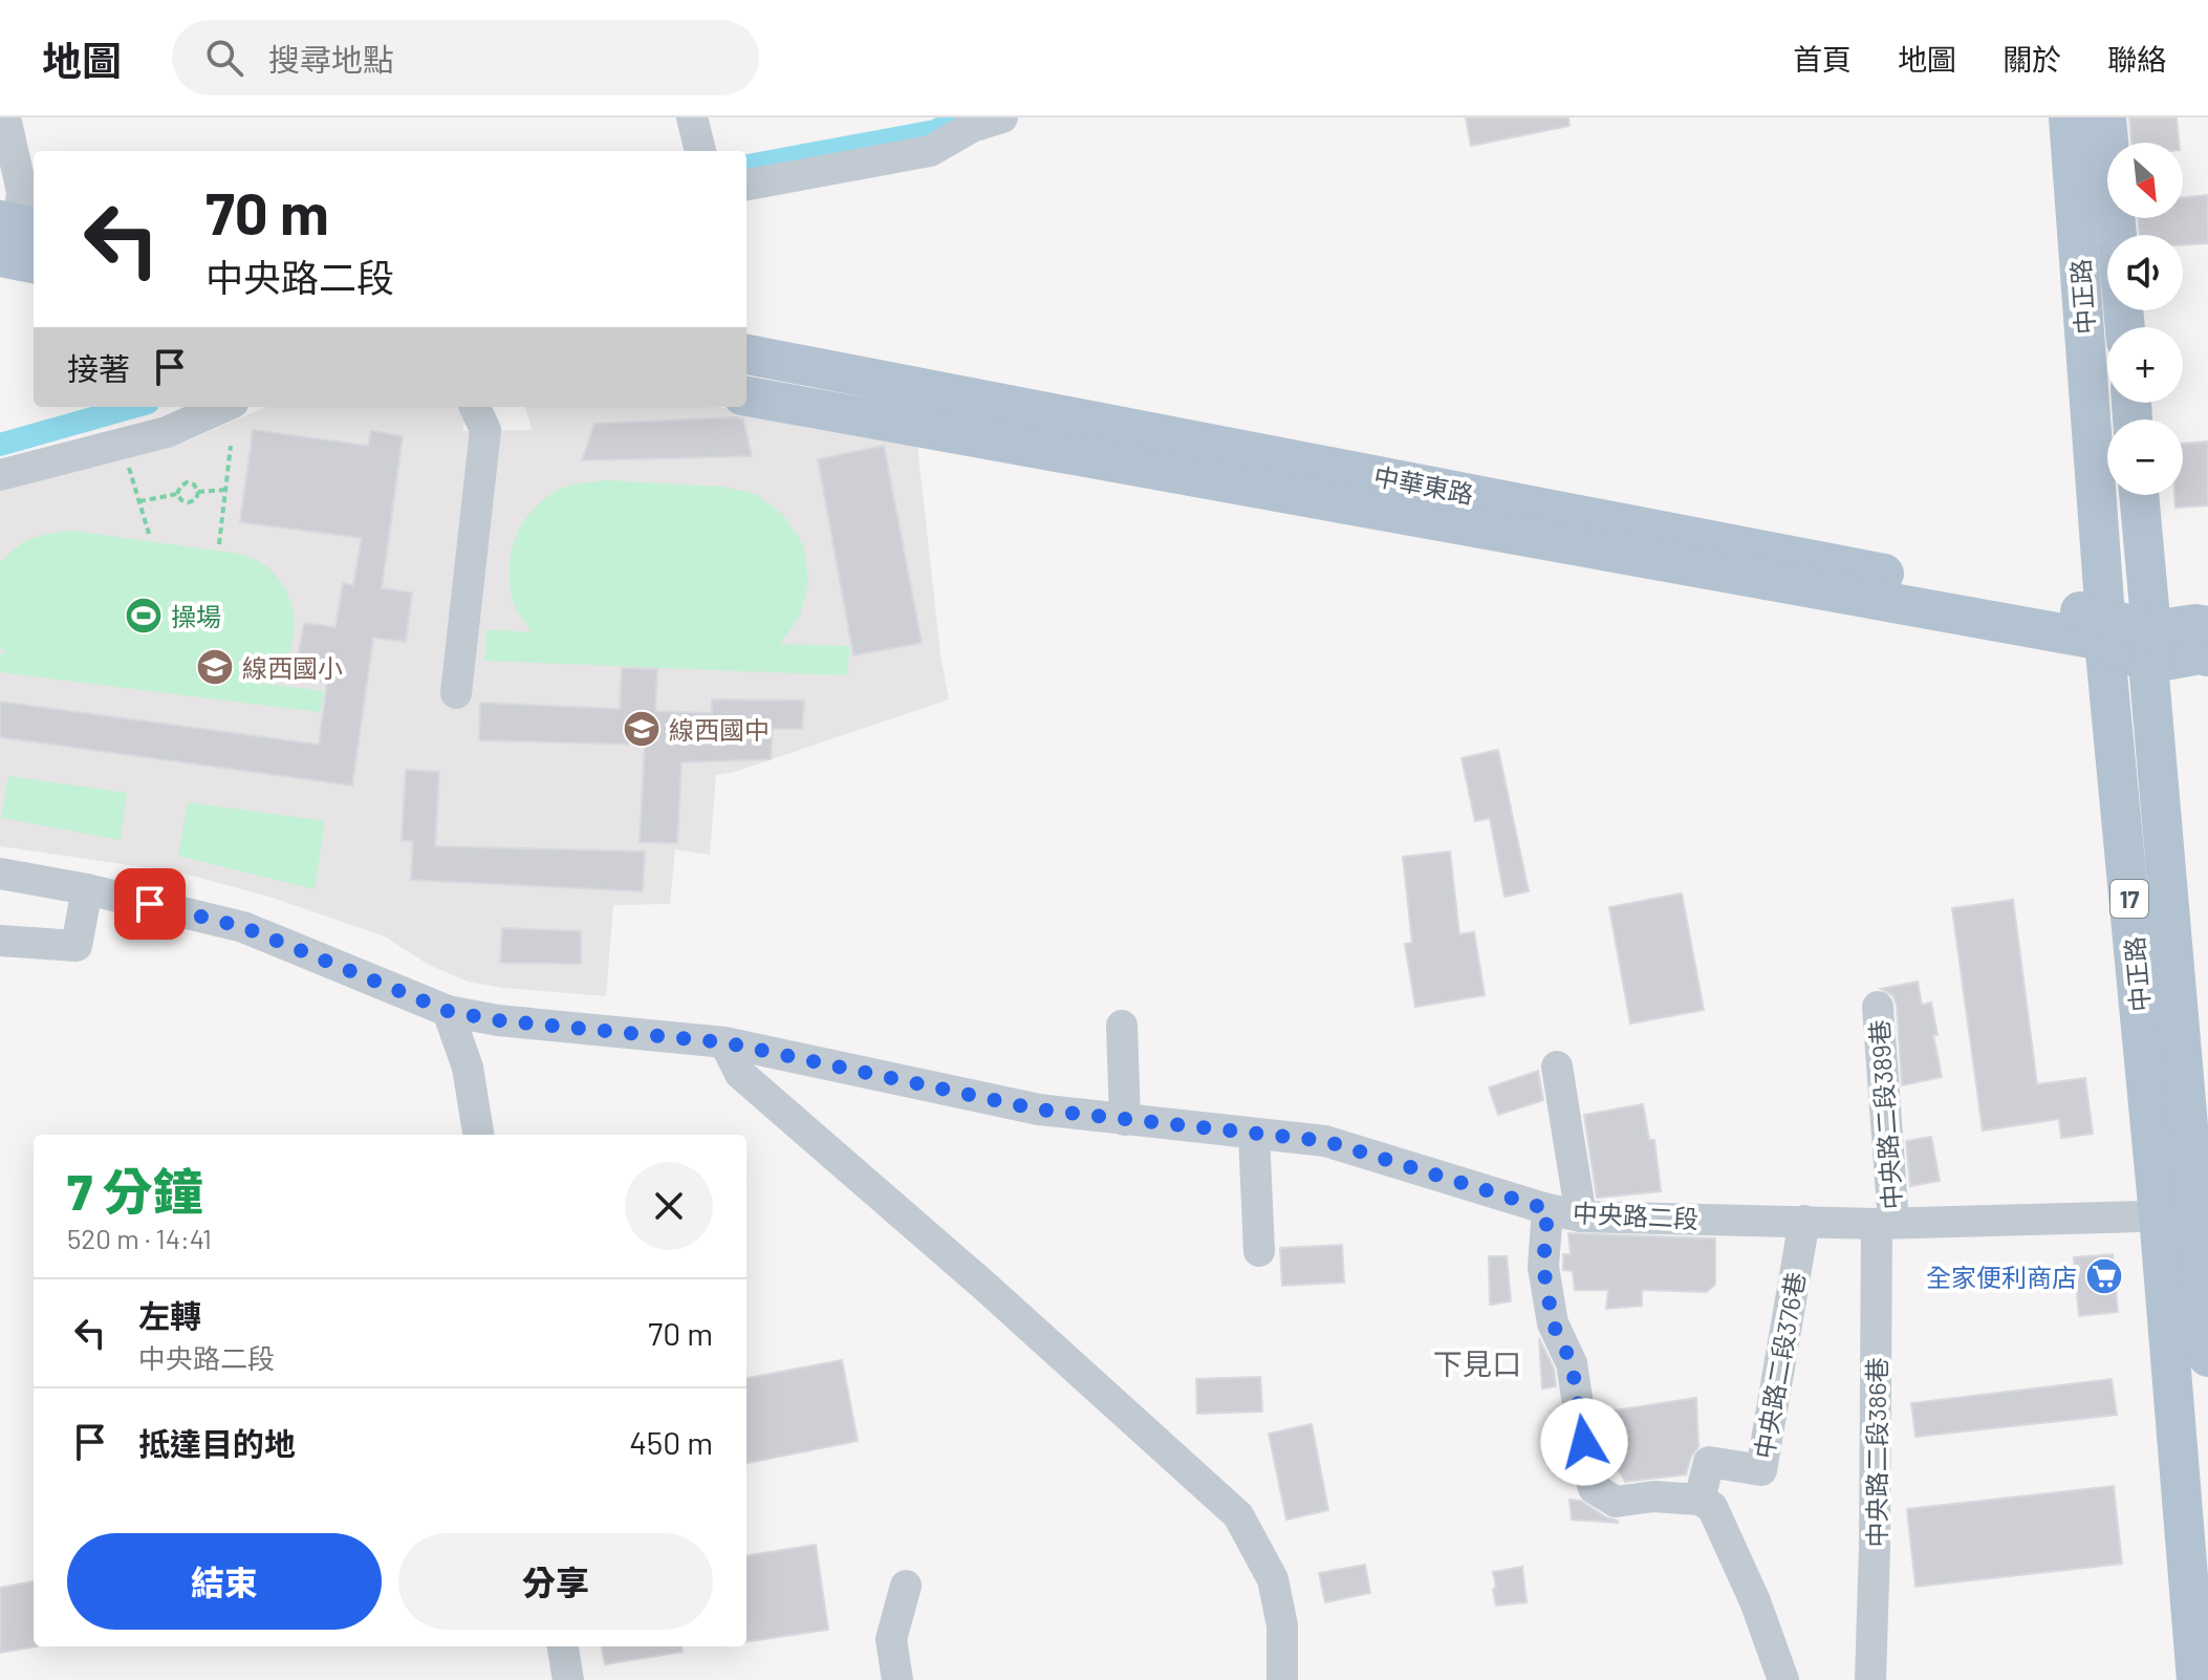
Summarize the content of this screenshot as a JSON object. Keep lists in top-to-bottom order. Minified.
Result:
{"streets":{"main road":["中正路","中華東路","17"],"street":["中央路二段389巷","中央路二段","中央路二段376巷","中央路二段386巷"]},"crossings":[["中正路","中華東路"],["中正路","中央路二段"],["中央路二段389巷","中央路二段"],["中央路二段389巷","中央路二段386巷"],["中央路二段","中央路二段376巷"],["中央路二段","中央路二段386巷"]],"districts":["下見口"],"places":{"sports":["操場"],"school or university":["線西國小","線西國中"],"supermarket":["全家便利商店"]},"north":"bottom right","page":{"header":"地圖","search":"搜尋地點","nav":["首頁","地圖","關於","聯絡"],"map_buttons":["+","−"],"turn":["70 m","中央路二段"],"then":"接著","heading":["7 分鐘","520 m · 14:41"],"list":[{"name":"左轉","note":"中央路二段","value":"70 m"},{"name":"抵達目的地","value":"450 m"}],"buttons":["結束","分享"]}}
